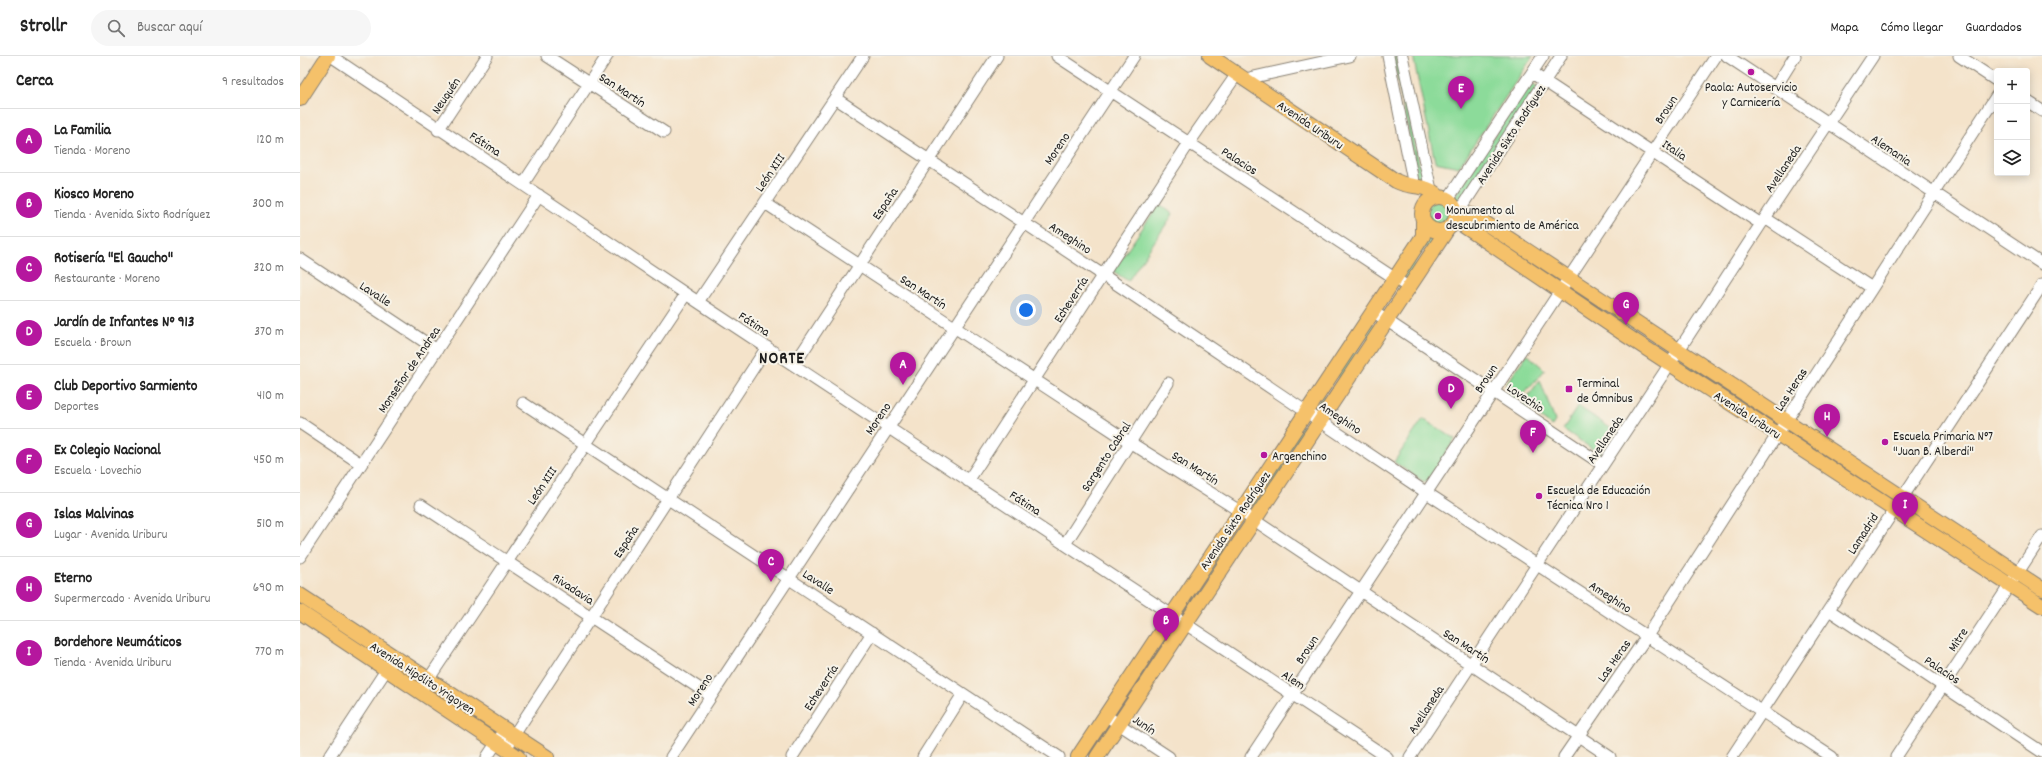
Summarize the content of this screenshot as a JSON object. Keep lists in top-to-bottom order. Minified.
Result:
{"streets":{"main road":["Avenida Uriburu","Avenida Sixto Rodríguez","Avenida Hipólito Yrigoyen"],"street":["San Martín","Neuquén","Brown","Fátima","Moreno","Italia","Alemania","Palacios","Avellaneda","León XIII","España","Ameghino","Lavalle","Echeverría","Monseñor de Andrea","Las Heras","Lovechio","Sargento Cabral","Lamadrid","Rivadavia","Mitre","Alem","Junín"]},"crossings":[["San Martín","Brown"],["San Martín","Avenida Sixto Rodríguez"],["San Martín","Moreno"],["San Martín","Avellaneda"],["San Martín","León XIII"],["San Martín","España"],["San Martín","Echeverría"],["San Martín","Las Heras"],["San Martín","Sargento Cabral"],["Neuquén","Fátima"],["Brown","Avenida Uriburu"],["Brown","Italia"],["Brown","Ameghino"],["Brown","Lovechio"],["Brown","Alem"],["Avenida Uriburu","Avenida Sixto Rodríguez"],["Avenida Uriburu","Avellaneda"],["Avenida Uriburu","Echeverría"],["Avenida Uriburu","Las Heras"],["Avenida Uriburu","Lamadrid"],["Avenida Uriburu","Mitre"],["Avenida Sixto Rodríguez","Fátima"],["Avenida Sixto Rodríguez","Italia"],["Avenida Sixto Rodríguez","Palacios"],["Avenida Sixto Rodríguez","Ameghino"],["Avenida Sixto Rodríguez","Lovechio"],["Avenida Sixto Rodríguez","Alem"],["Avenida Sixto Rodríguez","Junín"],["Fátima","Moreno"],["Fátima","León XIII"],["Fátima","España"],["Fátima","Echeverría"],["Fátima","Monseñor de Andrea"],["Fátima","Sargento Cabral"],["Fátima","Alem"],["Moreno","Palacios"],["Moreno","Ameghino"],["Moreno","Lavalle"],["Moreno","Rivadavia"],["Italia","Avellaneda"],["Italia","Las Heras"],["Alemania","Avellaneda"],["Alemania","Las Heras"],["Palacios","Echeverría"],["Palacios","Lamadrid"],["Palacios","Mitre"],["Avellaneda","Ameghino"],["Avellaneda","Lovechio"],["León XIII","Ameghino"],["León XIII","Lavalle"],["León XIII","Rivadavia"],["León XIII","Avenida Hipólito Yrigoyen"],["España","Ameghino"],["España","Lavalle"],["España","Rivadavia"],["España","Avenida Hipólito Yrigoyen"],["Ameghino","Echeverría"],["Ameghino","Las Heras"],["Ameghino","Lamadrid"],["Lavalle","Echeverría"],["Lavalle","Monseñor de Andrea"]],"districts":["NORTE"],"places":{"other":["Paola: Autoservicio y Carnicería","Monumento al descubrimiento de América","Escuela Primaria N°7 \"Juan B. Alberdi\"","Argenchino","Escuela de Educación Técnica Nro 1"],"transit":["Terminal de Ómnibus"]},"page":{"header":"Strollr","search":"Buscar aquí","nav":["Mapa","Cómo llegar","Guardados"],"heading":["Cerca","9 resultados"],"map_buttons":["+","−"],"pins":["E","G","A","D","H","F","I","C","B"],"list":[{"mark":"A","name":"La Familia","note":"Tienda · Moreno","value":"120 m"},{"mark":"B","name":"Kiosco Moreno","note":"Tienda · Avenida Sixto Rodríguez","value":"300 m"},{"mark":"C","name":"Rotisería \"El Gaucho\"","note":"Restaurante · Moreno","value":"320 m"},{"mark":"D","name":"Jardín de Infantes N° 913","note":"Escuela · Brown","value":"370 m"},{"mark":"E","name":"Club Deportivo Sarmiento","note":"Deportes","value":"410 m"},{"mark":"F","name":"Ex Colegio Nacional","note":"Escuela · Lovechio","value":"450 m"},{"mark":"G","name":"Islas Malvinas","note":"Lugar · Avenida Uriburu","value":"510 m"},{"mark":"H","name":"Eterno","note":"Supermercado · Avenida Uriburu","value":"690 m"},{"mark":"I","name":"Bordehore Neumáticos","note":"Tienda · Avenida Uriburu","value":"770 m"}]}}
